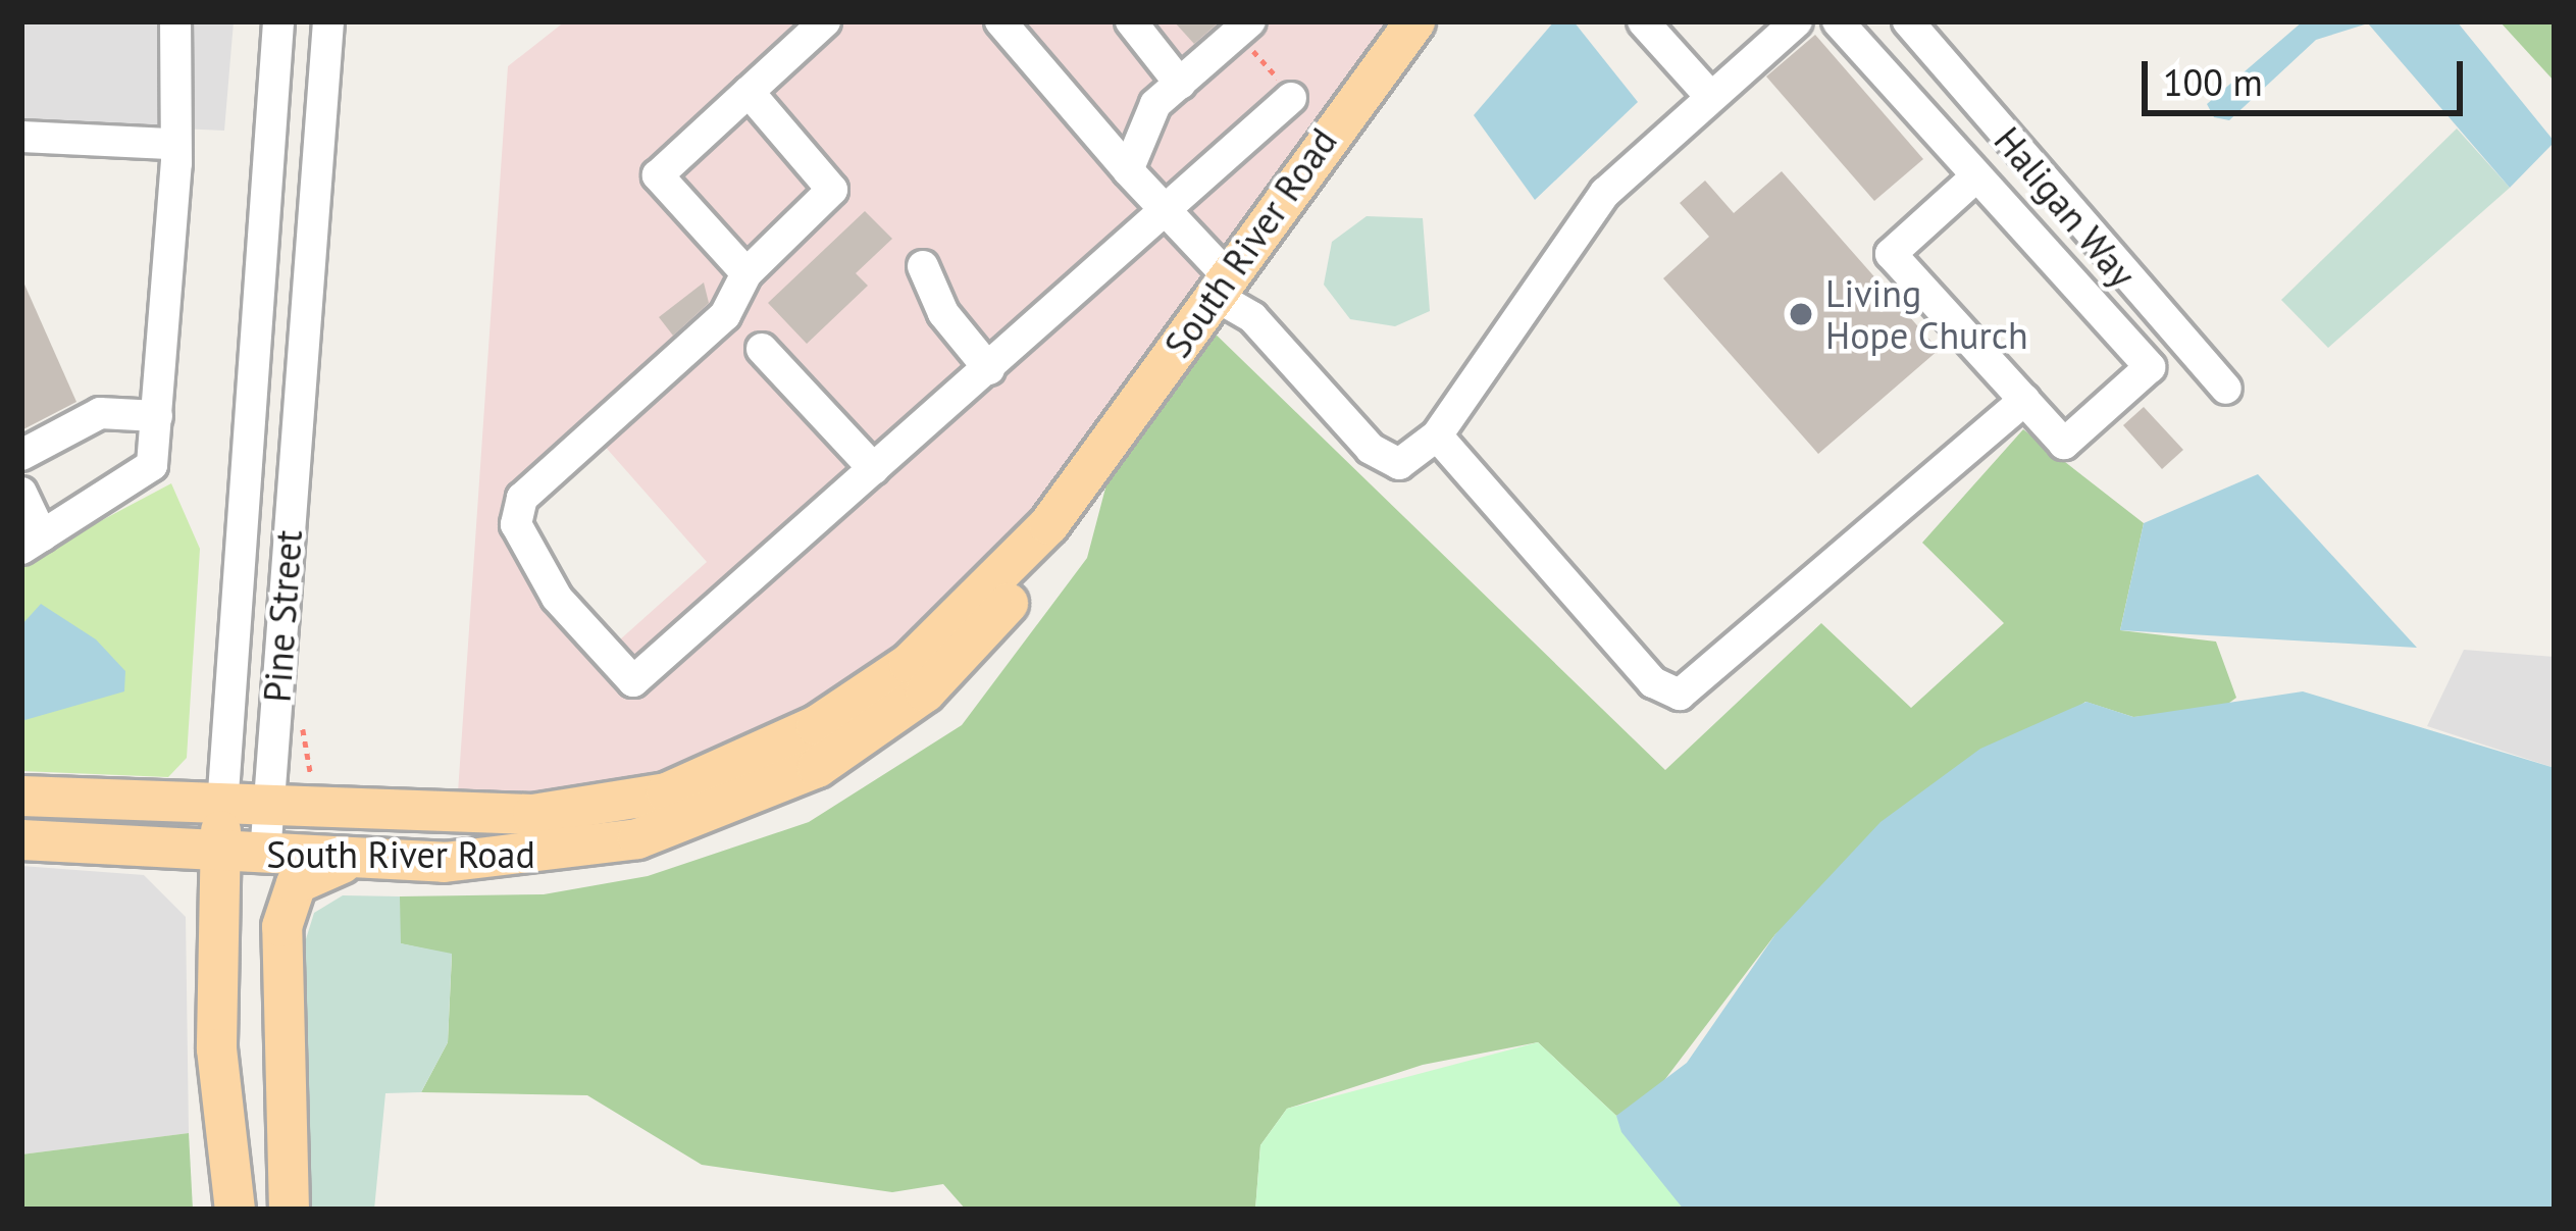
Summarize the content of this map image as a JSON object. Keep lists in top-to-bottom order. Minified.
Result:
{"streets":{"main road":["South River Road","Pine Street"],"street":["Haligan Way"]},"crossings":[["South River Road","Pine Street"]],"places":["Living Hope Church"],"scale_bar":"100 m"}
